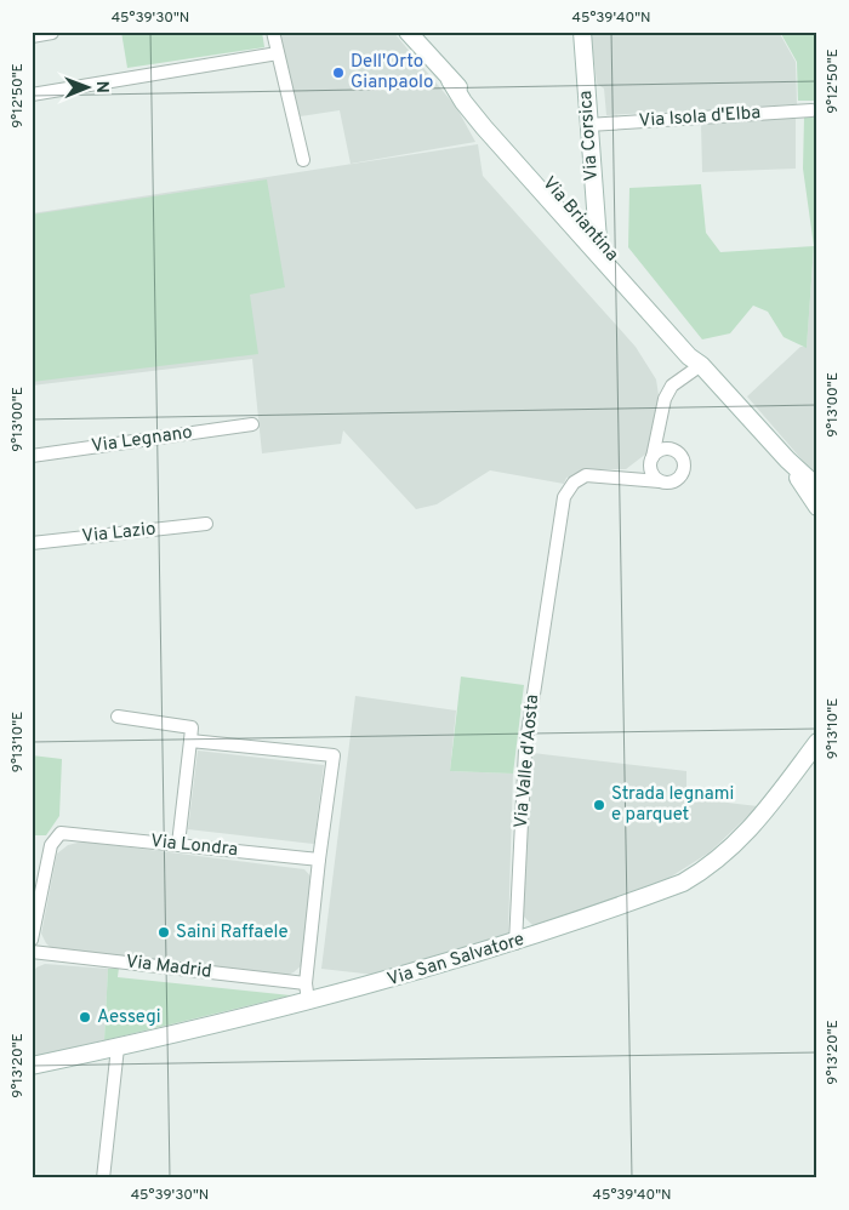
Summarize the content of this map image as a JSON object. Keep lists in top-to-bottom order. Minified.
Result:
{"streets":{"street":["Via Isola d'Elba","Via Corsica","Via Briantina","Via Legnano","Via Lazio","Via Valle d'Aosta","Via Londra","Via San Salvatore","Via Madrid"]},"crossings":[["Via Isola d'Elba","Via Corsica"],["Via Corsica","Via Briantina"],["Via Valle d'Aosta","Via San Salvatore"]],"places":["Dell'Orto Gianpaolo","Strada legnami e parquet","Saini Raffaele","Aessegi"],"north":"right","coordinates":["45°39'30\"N","45°39'40\"N","9°12'50\"E","9°13'00\"E","9°13'10\"E","9°13'20\"E"]}
